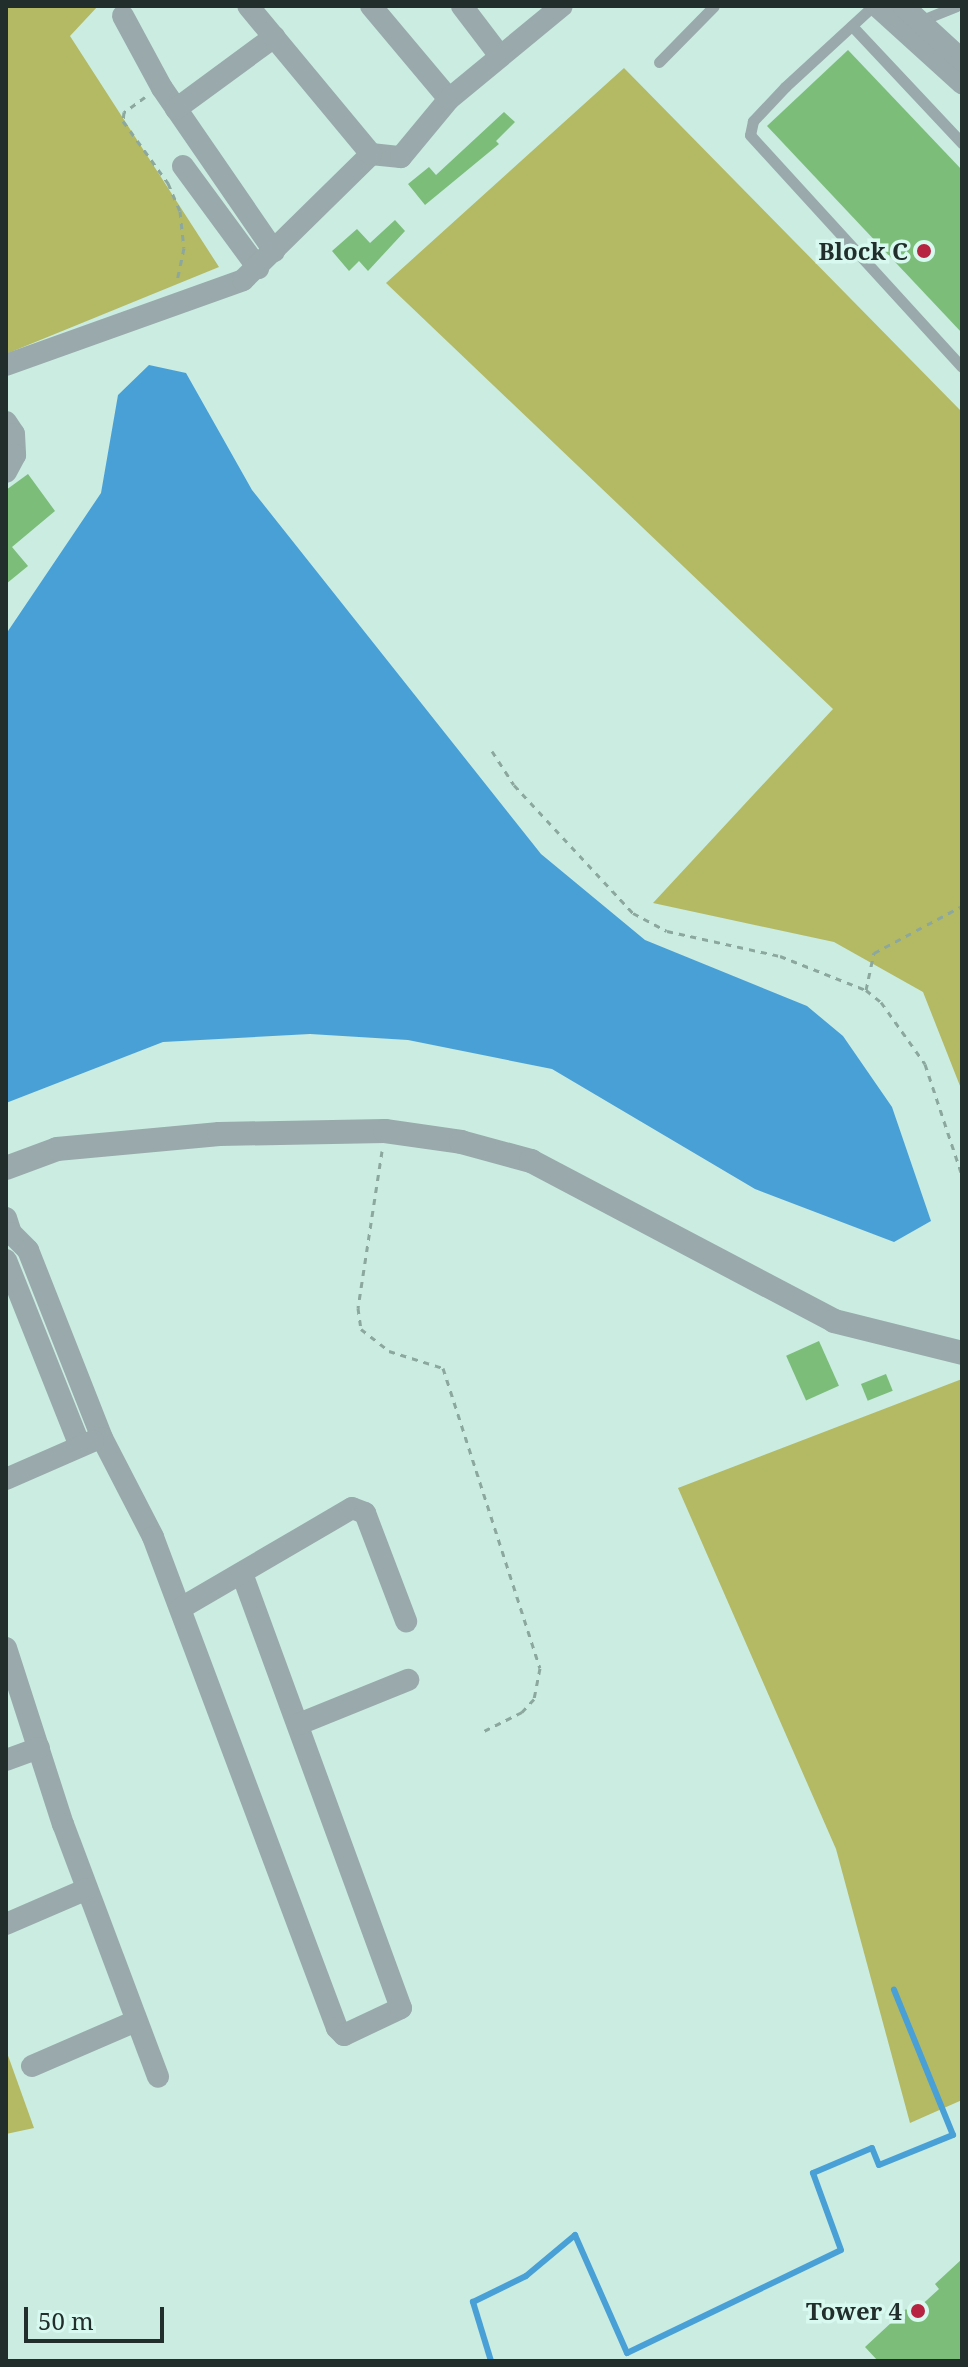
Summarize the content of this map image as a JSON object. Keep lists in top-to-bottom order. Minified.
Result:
{"places":["Block C","Tower 4"],"scale_bar":"50 m"}
